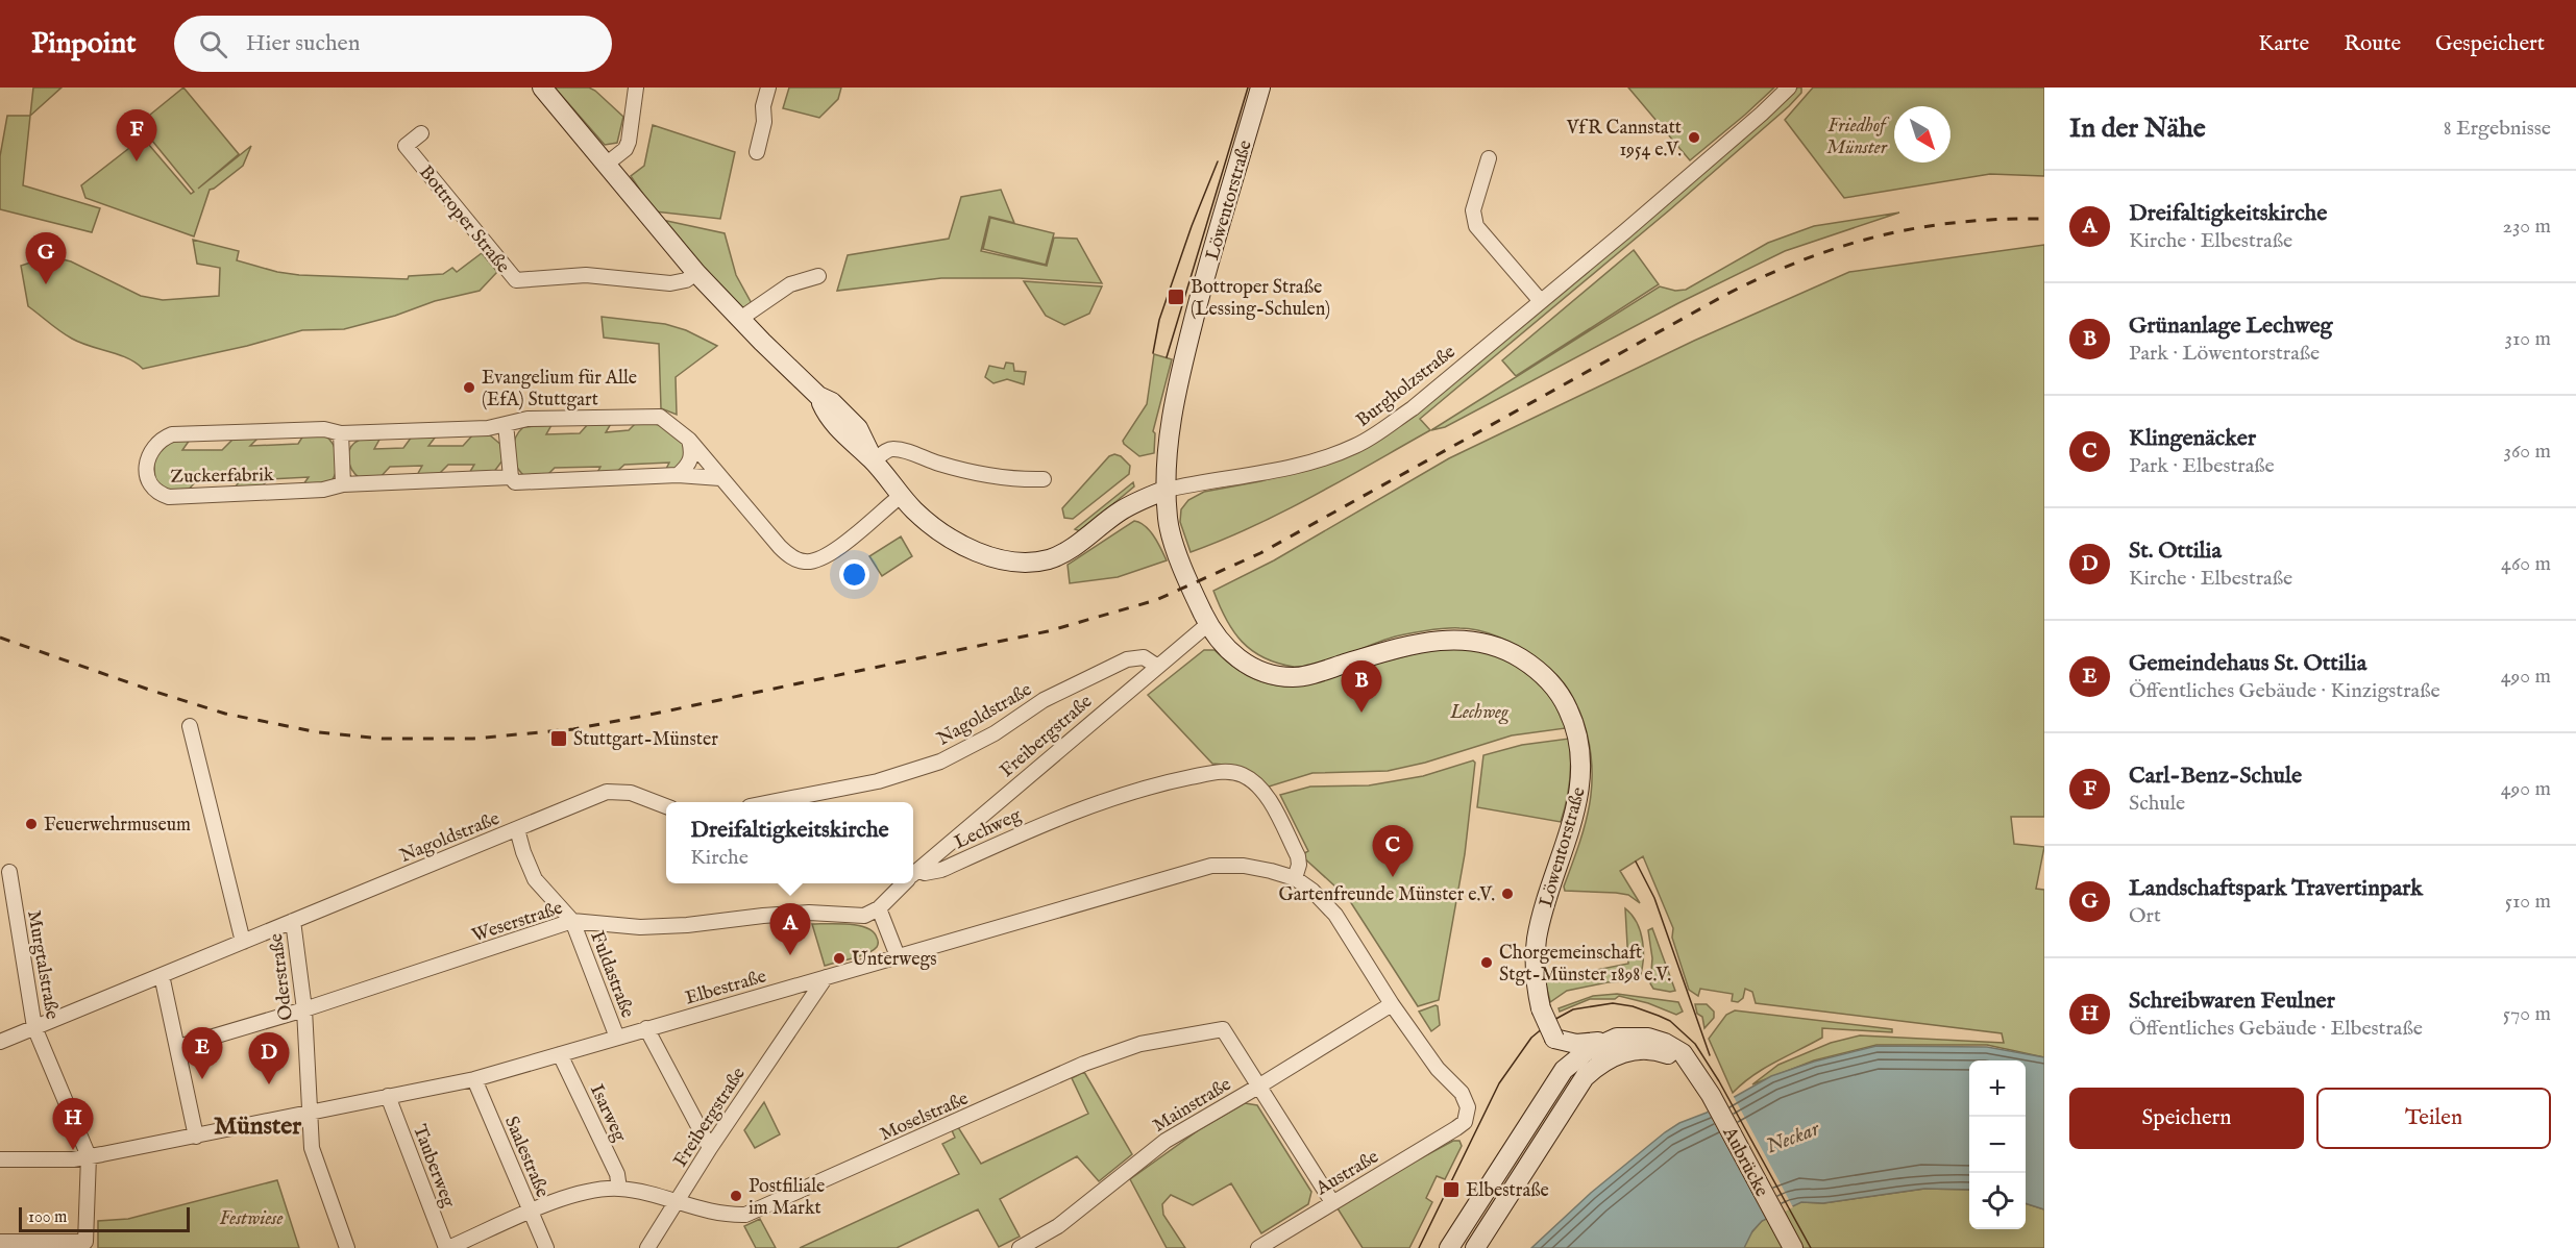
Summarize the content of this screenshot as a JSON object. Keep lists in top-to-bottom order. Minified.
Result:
{"streets":{"main road":["Löwentorstraße","Aubrücke"],"street":["Bottroper Straße","Burgholzstraße","Zuckerfabrik","Nagoldstraße","Freibergstraße","Lechweg","Weserstraße","Murgtalstraße","Fuldastraße","Oderstraße","Elbestraße","Mainstraße","Isarweg","Moselstraße","Saalestraße","Tauberweg","Austraße"]},"crossings":[["Löwentorstraße","Burgholzstraße"],["Löwentorstraße","Freibergstraße"],["Löwentorstraße","Aubrücke"],["Nagoldstraße","Freibergstraße"],["Nagoldstraße","Murgtalstraße"],["Nagoldstraße","Fuldastraße"],["Nagoldstraße","Oderstraße"],["Freibergstraße","Weserstraße"],["Freibergstraße","Elbestraße"],["Freibergstraße","Moselstraße"],["Lechweg","Elbestraße"],["Weserstraße","Fuldastraße"],["Weserstraße","Oderstraße"],["Murgtalstraße","Elbestraße"],["Fuldastraße","Elbestraße"],["Oderstraße","Elbestraße"],["Elbestraße","Mainstraße"],["Elbestraße","Isarweg"],["Elbestraße","Saalestraße"],["Elbestraße","Tauberweg"],["Elbestraße","Austraße"],["Mainstraße","Moselstraße"],["Isarweg","Moselstraße"],["Moselstraße","Saalestraße"],["Moselstraße","Tauberweg"],["Moselstraße","Austraße"]],"districts":["Münster"],"water":["Neckar"],"parks":["Friedhof Münster","Lechweg","Festwiese"],"places":{"other":["VfR Cannstatt 1954 e.V.","Evangelium für Alle (EfA) Stuttgart","Feuerwehrmuseum","Gartenfreunde Münster e.V.","Unterwegs","Chorgemeinschaft Stgt-Münster 1898 e.V.","Postfiliale im Markt"],"transit":["Bottroper Straße (Lessing-Schulen)","Stuttgart-Münster","Elbestraße"]},"scale_bar":"100 m","north":"bottom right","page":{"header":"Pinpoint","search":"Hier suchen","nav":["Karte","Route","Gespeichert"],"heading":["In der Nähe","8 Ergebnisse"],"pins":["F","G","B","C","A","E","D","H"],"list":[{"mark":"A","name":"Dreifaltigkeitskirche","note":"Kirche · Elbestraße","value":"230 m"},{"mark":"B","name":"Grünanlage Lechweg","note":"Park · Löwentorstraße","value":"310 m"},{"mark":"C","name":"Klingenäcker","note":"Park · Elbestraße","value":"360 m"},{"mark":"D","name":"St. Ottilia","note":"Kirche · Elbestraße","value":"460 m"},{"mark":"E","name":"Gemeindehaus St. Ottilia","note":"Öffentliches Gebäude · Kinzigstraße","value":"490 m"},{"mark":"F","name":"Carl-Benz-Schule","note":"Schule","value":"490 m"},{"mark":"G","name":"Landschaftspark Travertinpark","note":"Ort","value":"510 m"},{"mark":"H","name":"Schreibwaren Feulner","note":"Öffentliches Gebäude · Elbestraße","value":"570 m"}],"popup":["Dreifaltigkeitskirche","Kirche"],"map_buttons":["+","−"],"buttons":["Speichern","Teilen"],"scale":"100 m"}}
